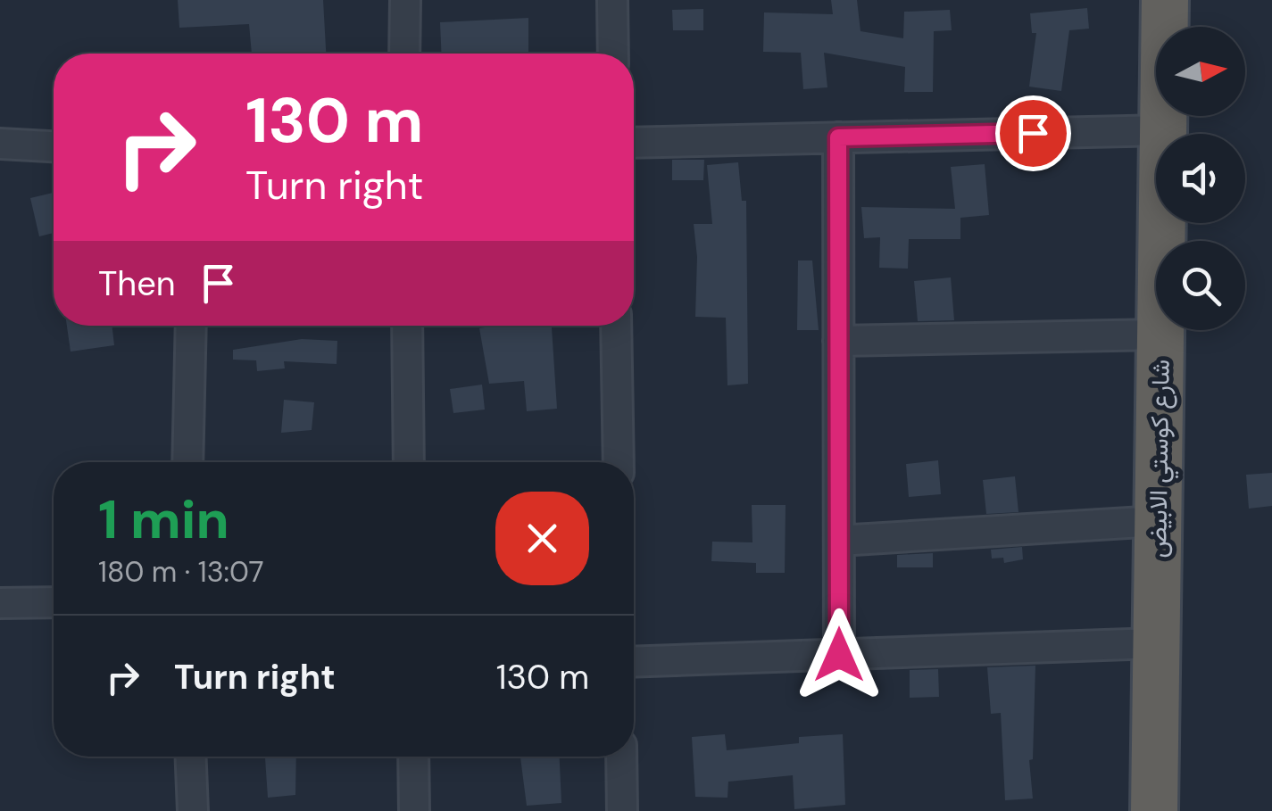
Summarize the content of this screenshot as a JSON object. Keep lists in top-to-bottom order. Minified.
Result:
{"streets":{"highway":["شارع كوستي الابيض"]},"north":"right","page":{"turn":["130 m","Turn right"],"then":"Then","heading":["1 min","180 m · 13:07"],"list":[{"name":"Turn right","value":"130 m"}]}}
